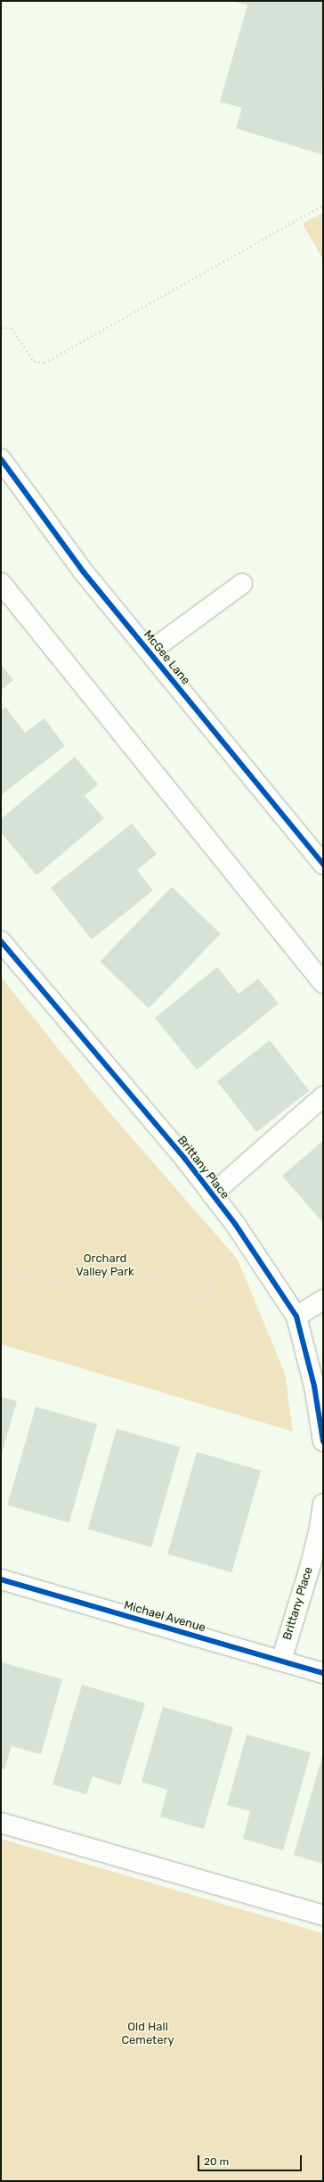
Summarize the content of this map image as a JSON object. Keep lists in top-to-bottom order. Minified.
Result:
{"streets":{"street":["McGee Lane","Brittany Place","Michael Avenue"]},"crossings":[["Brittany Place","Michael Avenue"]],"parks":["Orchard Valley Park","Old Hall Cemetery"],"scale_bar":"20 m"}
